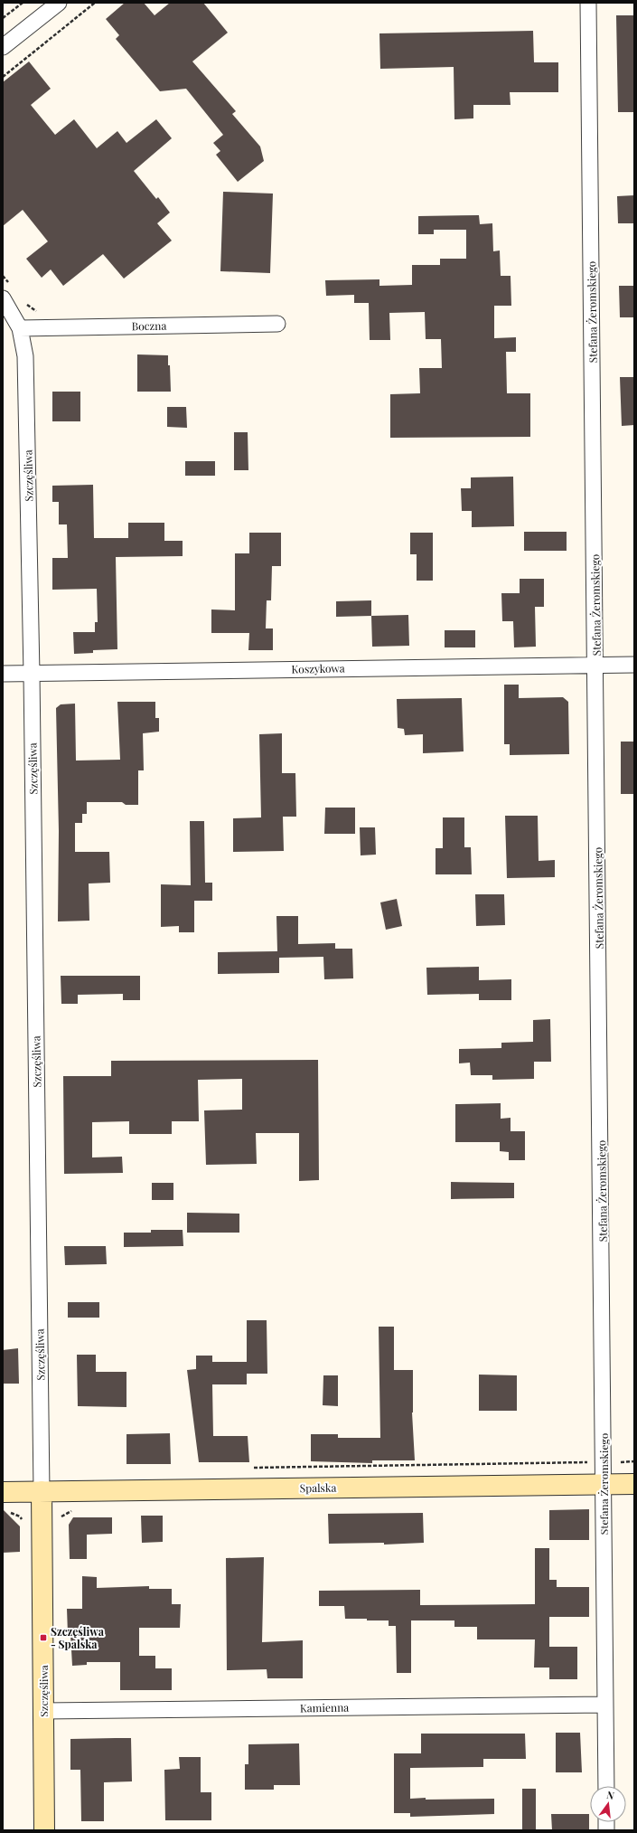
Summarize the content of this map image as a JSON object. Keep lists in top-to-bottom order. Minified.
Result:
{"streets":{"street":["Stefana Żeromskiego","Boczna","Szczęśliwa","Koszykowa","Spalska","Kamienna"]},"crossings":[["Stefana Żeromskiego","Koszykowa"],["Stefana Żeromskiego","Spalska"],["Stefana Żeromskiego","Kamienna"],["Boczna","Szczęśliwa"],["Szczęśliwa","Koszykowa"],["Szczęśliwa","Spalska"],["Szczęśliwa","Kamienna"]],"places":{"transit":["Szczęśliwa - Spalska"]},"north":"top"}
